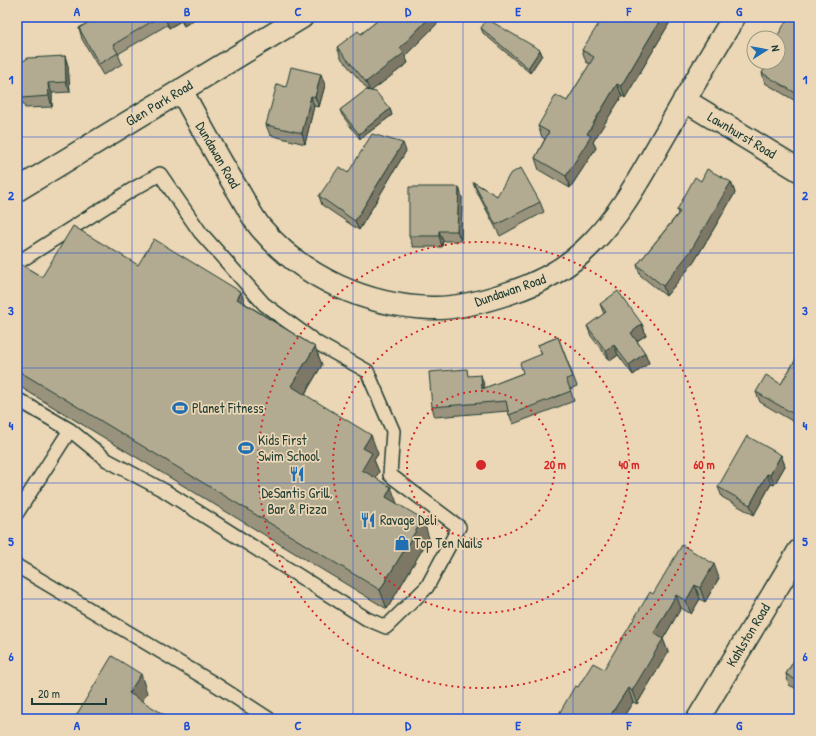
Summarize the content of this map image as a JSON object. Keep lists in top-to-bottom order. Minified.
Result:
{"streets":{"street":["Glen Park Road","Lawnhurst Road","Dundawan Road","Kahlston Road"]},"crossings":[["Glen Park Road","Dundawan Road"],["Lawnhurst Road","Dundawan Road"]],"places":{"sports":["Planet Fitness","Kids First Swim School"],"restaurant":["DeSantis Grill, Bar & Pizza","Ravage Deli"],"shop":["Top Ten Nails"]},"scale_bar":"20 m","north":"right","grid":{"columns":["A","B","C","D","E","F","G"],"rows":["1","2","3","4","5","6"]},"rings":["20 m","40 m","60 m"]}
